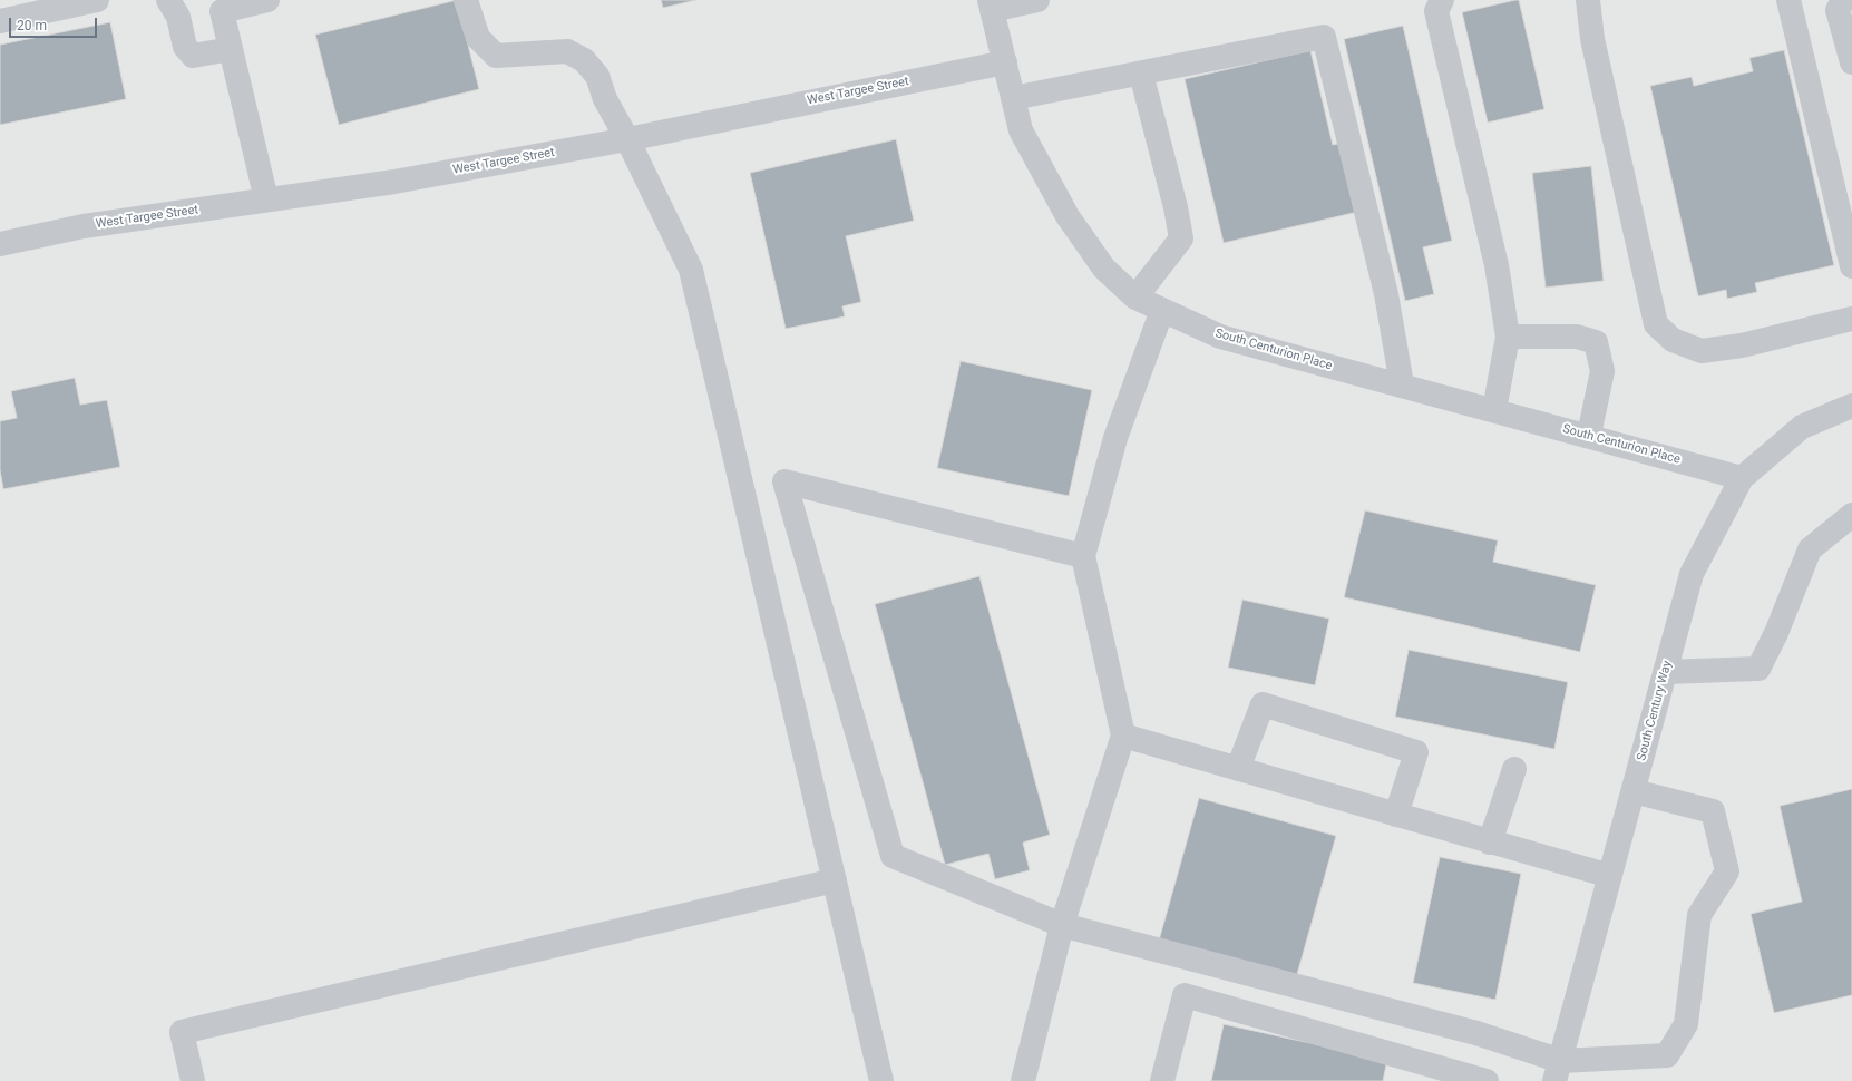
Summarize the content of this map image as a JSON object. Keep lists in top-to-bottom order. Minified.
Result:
{"streets":{"street":["West Targee Street","South Centurion Place","South Century Way"]},"crossings":[["West Targee Street","South Centurion Place"],["South Centurion Place","South Century Way"]],"scale_bar":"20 m"}
